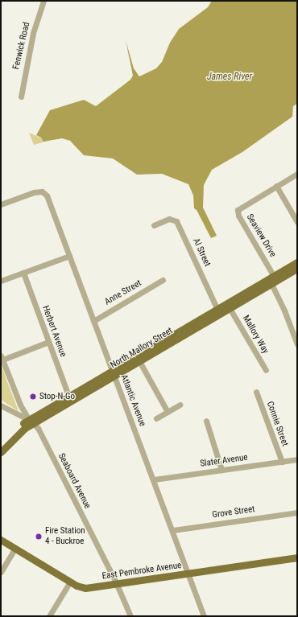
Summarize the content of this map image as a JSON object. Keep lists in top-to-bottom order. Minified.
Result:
{"streets":{"main road":["North Mallory Street","East Pembroke Avenue"],"street":["Fenwick Road","Seaview Drive","Al Street","Anne Street","Herbert Avenue","Mallory Way","Atlantic Avenue","Connie Street","Slater Avenue","Seaboard Avenue","Grove Street"]},"crossings":[["Seaview Drive","North Mallory Street"],["Al Street","North Mallory Street"],["Anne Street","Atlantic Avenue"],["Herbert Avenue","North Mallory Street"],["Mallory Way","North Mallory Street"],["North Mallory Street","Atlantic Avenue"],["North Mallory Street","Seaboard Avenue"],["Atlantic Avenue","Slater Avenue"],["Atlantic Avenue","Grove Street"],["Atlantic Avenue","East Pembroke Avenue"],["Connie Street","Slater Avenue"],["Seaboard Avenue","East Pembroke Avenue"]],"water":["James River"],"places":["Stop-N-Go","Fire Station 4 - Buckroe"]}
